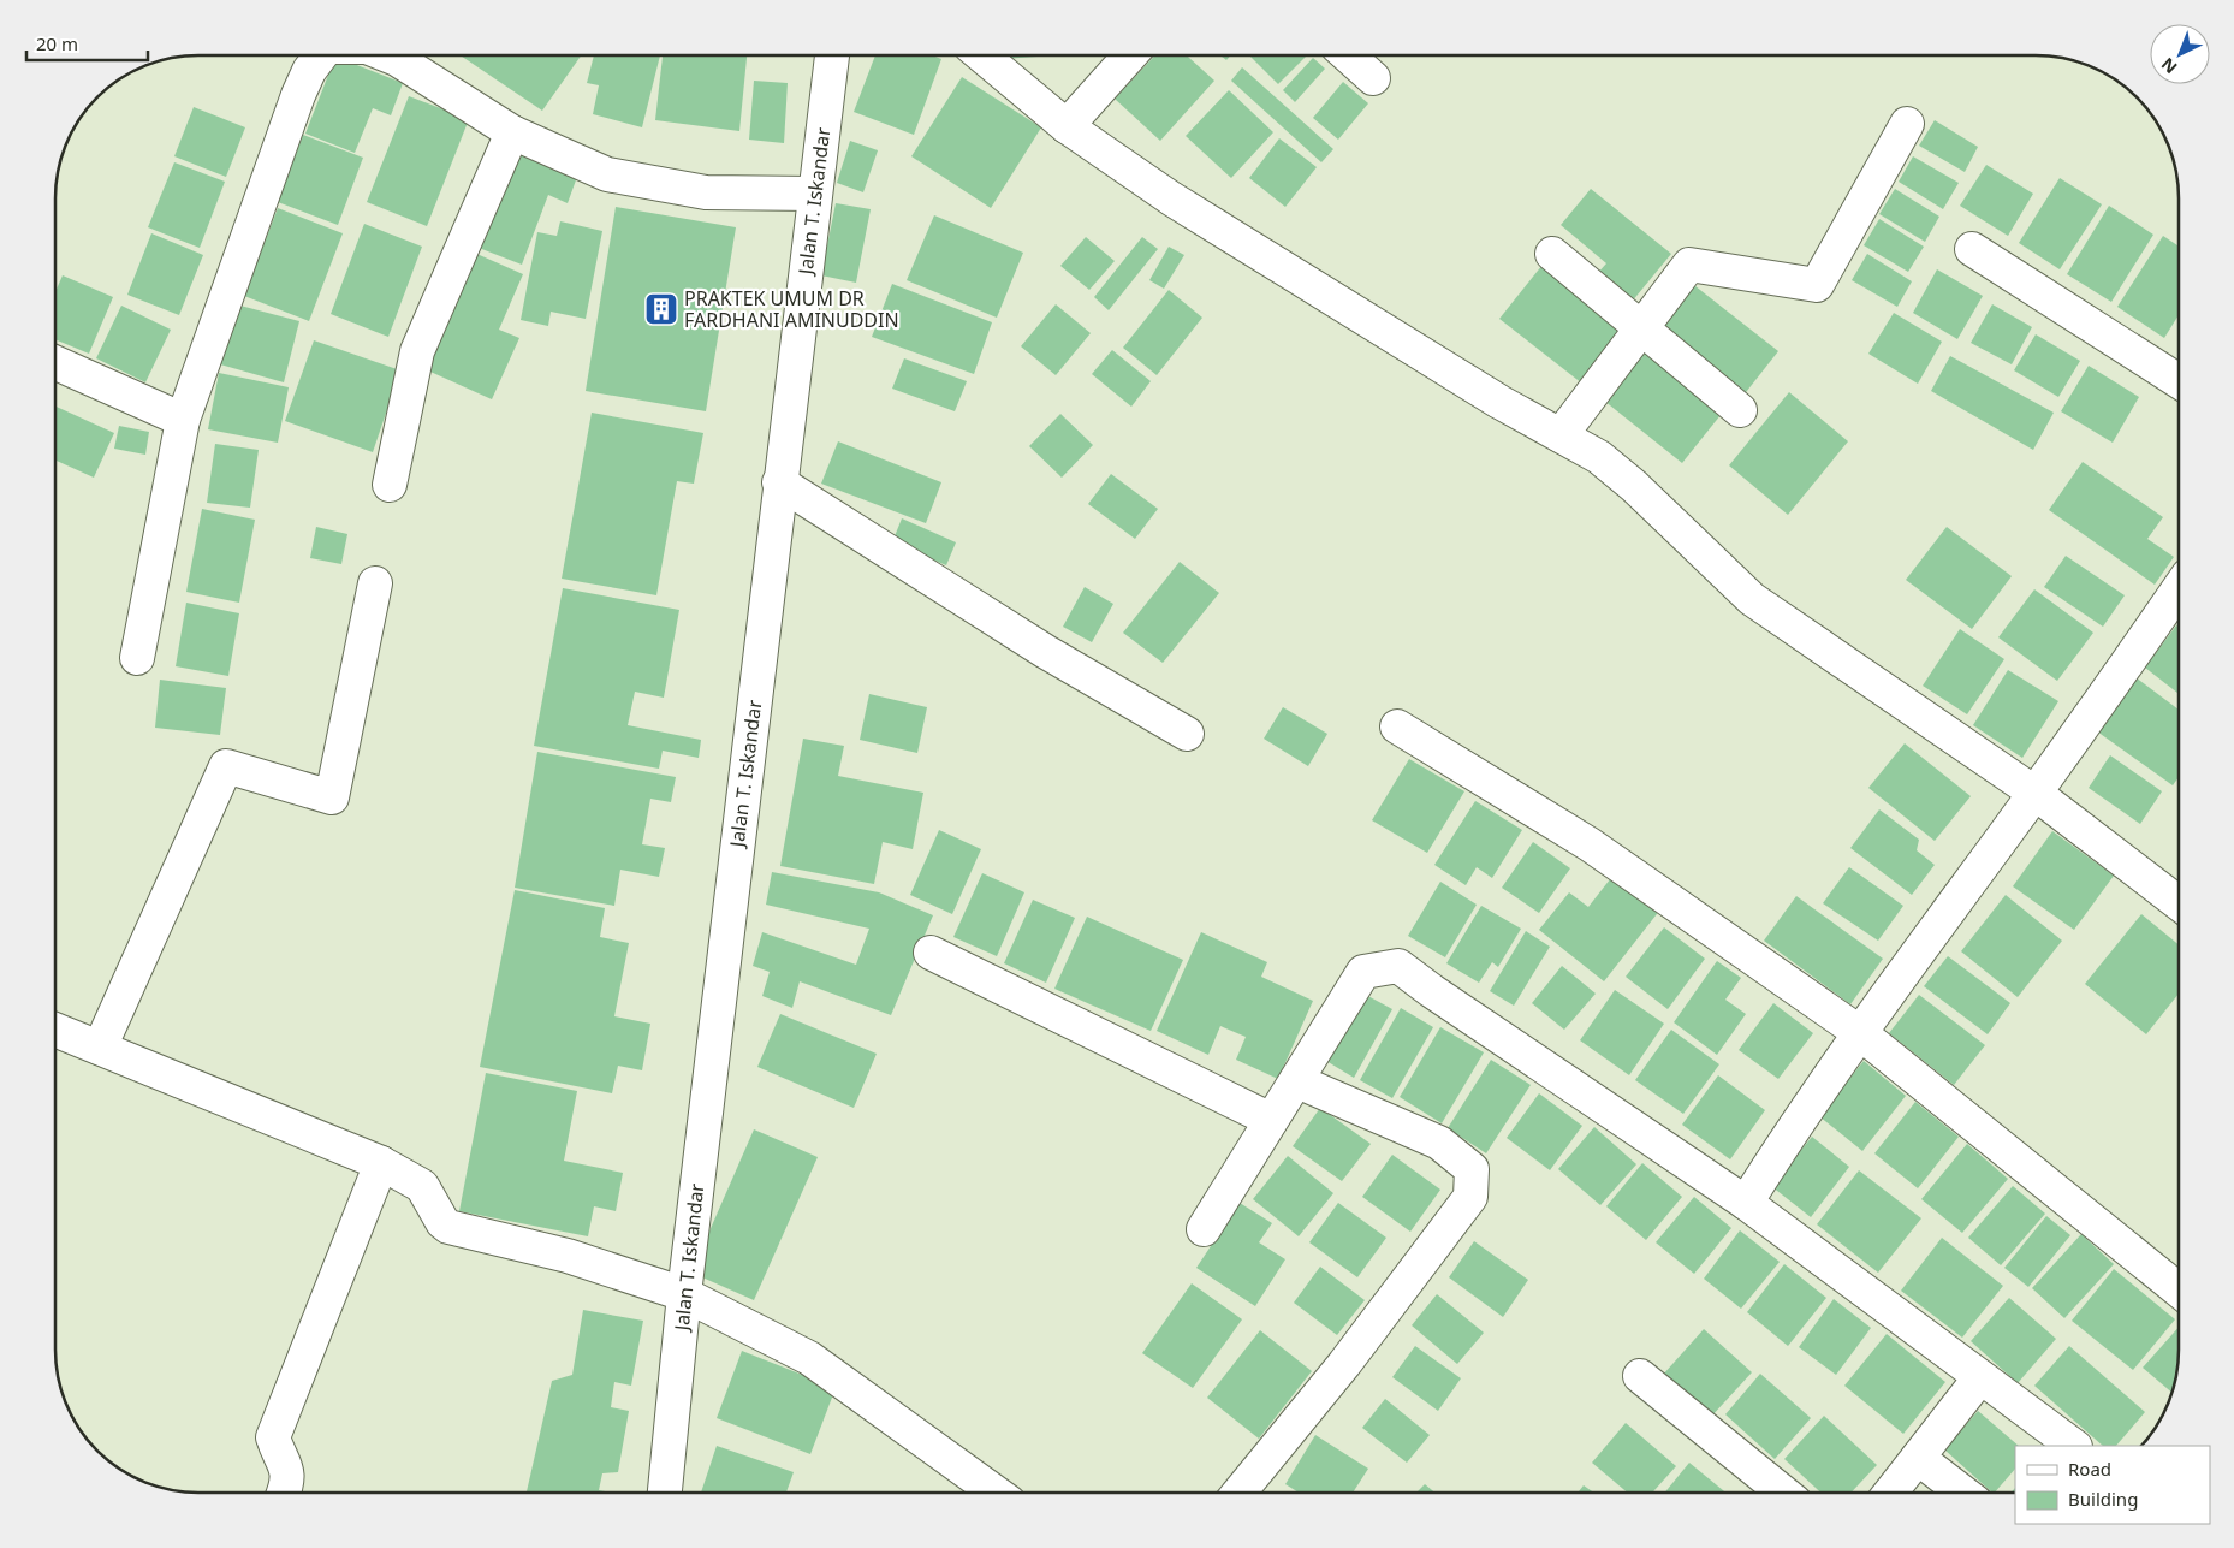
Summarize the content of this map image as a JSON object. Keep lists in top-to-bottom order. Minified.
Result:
{"streets":{"street":["Jalan T. Iskandar"]},"places":{"building":["PRAKTEK UMUM DR FARDHANI AMINUDDIN"]},"legend":["Road","Building"],"scale_bar":"20 m","north":"bottom left"}
